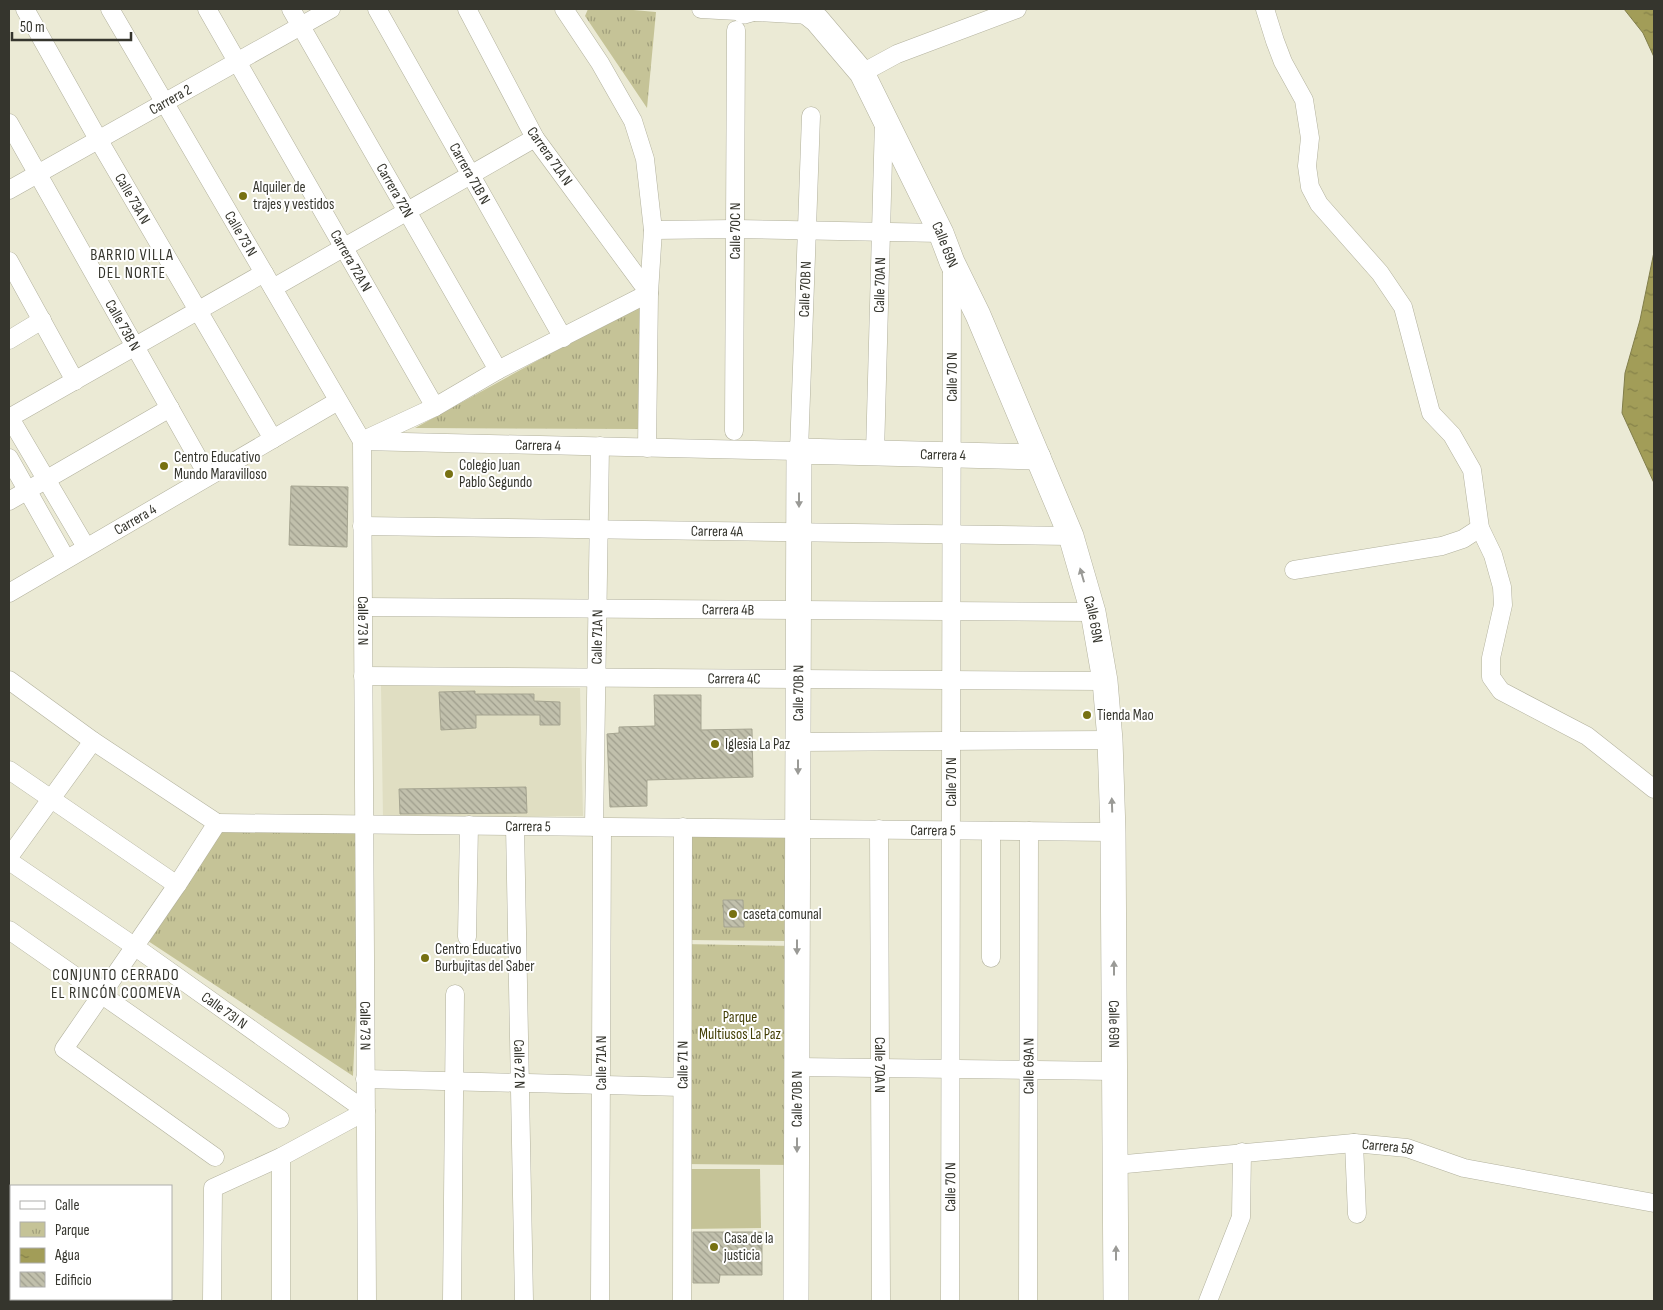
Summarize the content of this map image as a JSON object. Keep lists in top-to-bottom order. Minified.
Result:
{"streets":{"street":["Carrera 2","Carrera 71A N","Carrera 71B N","Carrera 72N","Calle 73A N","Calle 70C N","Calle 73 N","Calle 69N","Carrera 72A N","Calle 70A N","Calle 70B N","Calle 73B N","Calle 70 N","Carrera 4","Carrera 4A","Carrera 4B","Calle 71A N","Carrera 4C","Carrera 5","Calle 73I N","Calle 72 N","Calle 71 N","Calle 69A N","Carrera 5B"]},"crossings":[["Carrera 2","Carrera 72N"],["Carrera 2","Calle 73A N"],["Carrera 2","Calle 73 N"],["Carrera 2","Carrera 72A N"],["Carrera 2","Calle 73B N"],["Calle 73A N","Carrera 4"],["Calle 73 N","Carrera 4"],["Calle 73 N","Carrera 4A"],["Calle 73 N","Carrera 4B"],["Calle 73 N","Carrera 4C"],["Calle 73 N","Carrera 5"],["Calle 73 N","Calle 73I N"],["Calle 69N","Calle 70A N"],["Calle 69N","Calle 70 N"],["Calle 69N","Carrera 4"],["Calle 69N","Carrera 4A"],["Calle 69N","Carrera 4B"],["Calle 69N","Carrera 4C"],["Calle 69N","Carrera 5"],["Calle 69N","Carrera 5B"],["Calle 70A N","Carrera 4"],["Calle 70A N","Carrera 5"],["Calle 70B N","Carrera 4"],["Calle 70B N","Carrera 4A"],["Calle 70B N","Carrera 4B"],["Calle 70B N","Carrera 4C"],["Calle 70B N","Carrera 5"],["Calle 73B N","Carrera 4"],["Calle 70 N","Carrera 4"],["Calle 70 N","Carrera 4A"],["Calle 70 N","Carrera 4B"],["Calle 70 N","Carrera 4C"],["Calle 70 N","Carrera 5"],["Carrera 4","Calle 71A N"],["Carrera 4A","Calle 71A N"],["Carrera 4B","Calle 71A N"],["Calle 71A N","Carrera 4C"],["Calle 71A N","Carrera 5"],["Carrera 5","Calle 72 N"],["Carrera 5","Calle 71 N"],["Carrera 5","Calle 69A N"]],"one_way":["Calle 70B N"],"districts":["BARRIO VILLA DEL NORTE","CONJUNTO CERRADO EL RINCÓN COOMEVA"],"parks":["Parque Multiusos La Paz"],"places":["Alquiler de trajes y vestidos","Centro Educativo Mundo Maravilloso","Colegio Juan Pablo Segundo","Tienda Mao","Iglesia La Paz","caseta comunal","Centro Educativo Burbujitas del Saber","Casa de la justicia"],"legend":["Calle","Parque","Agua","Edificio"],"scale_bar":"50 m"}
